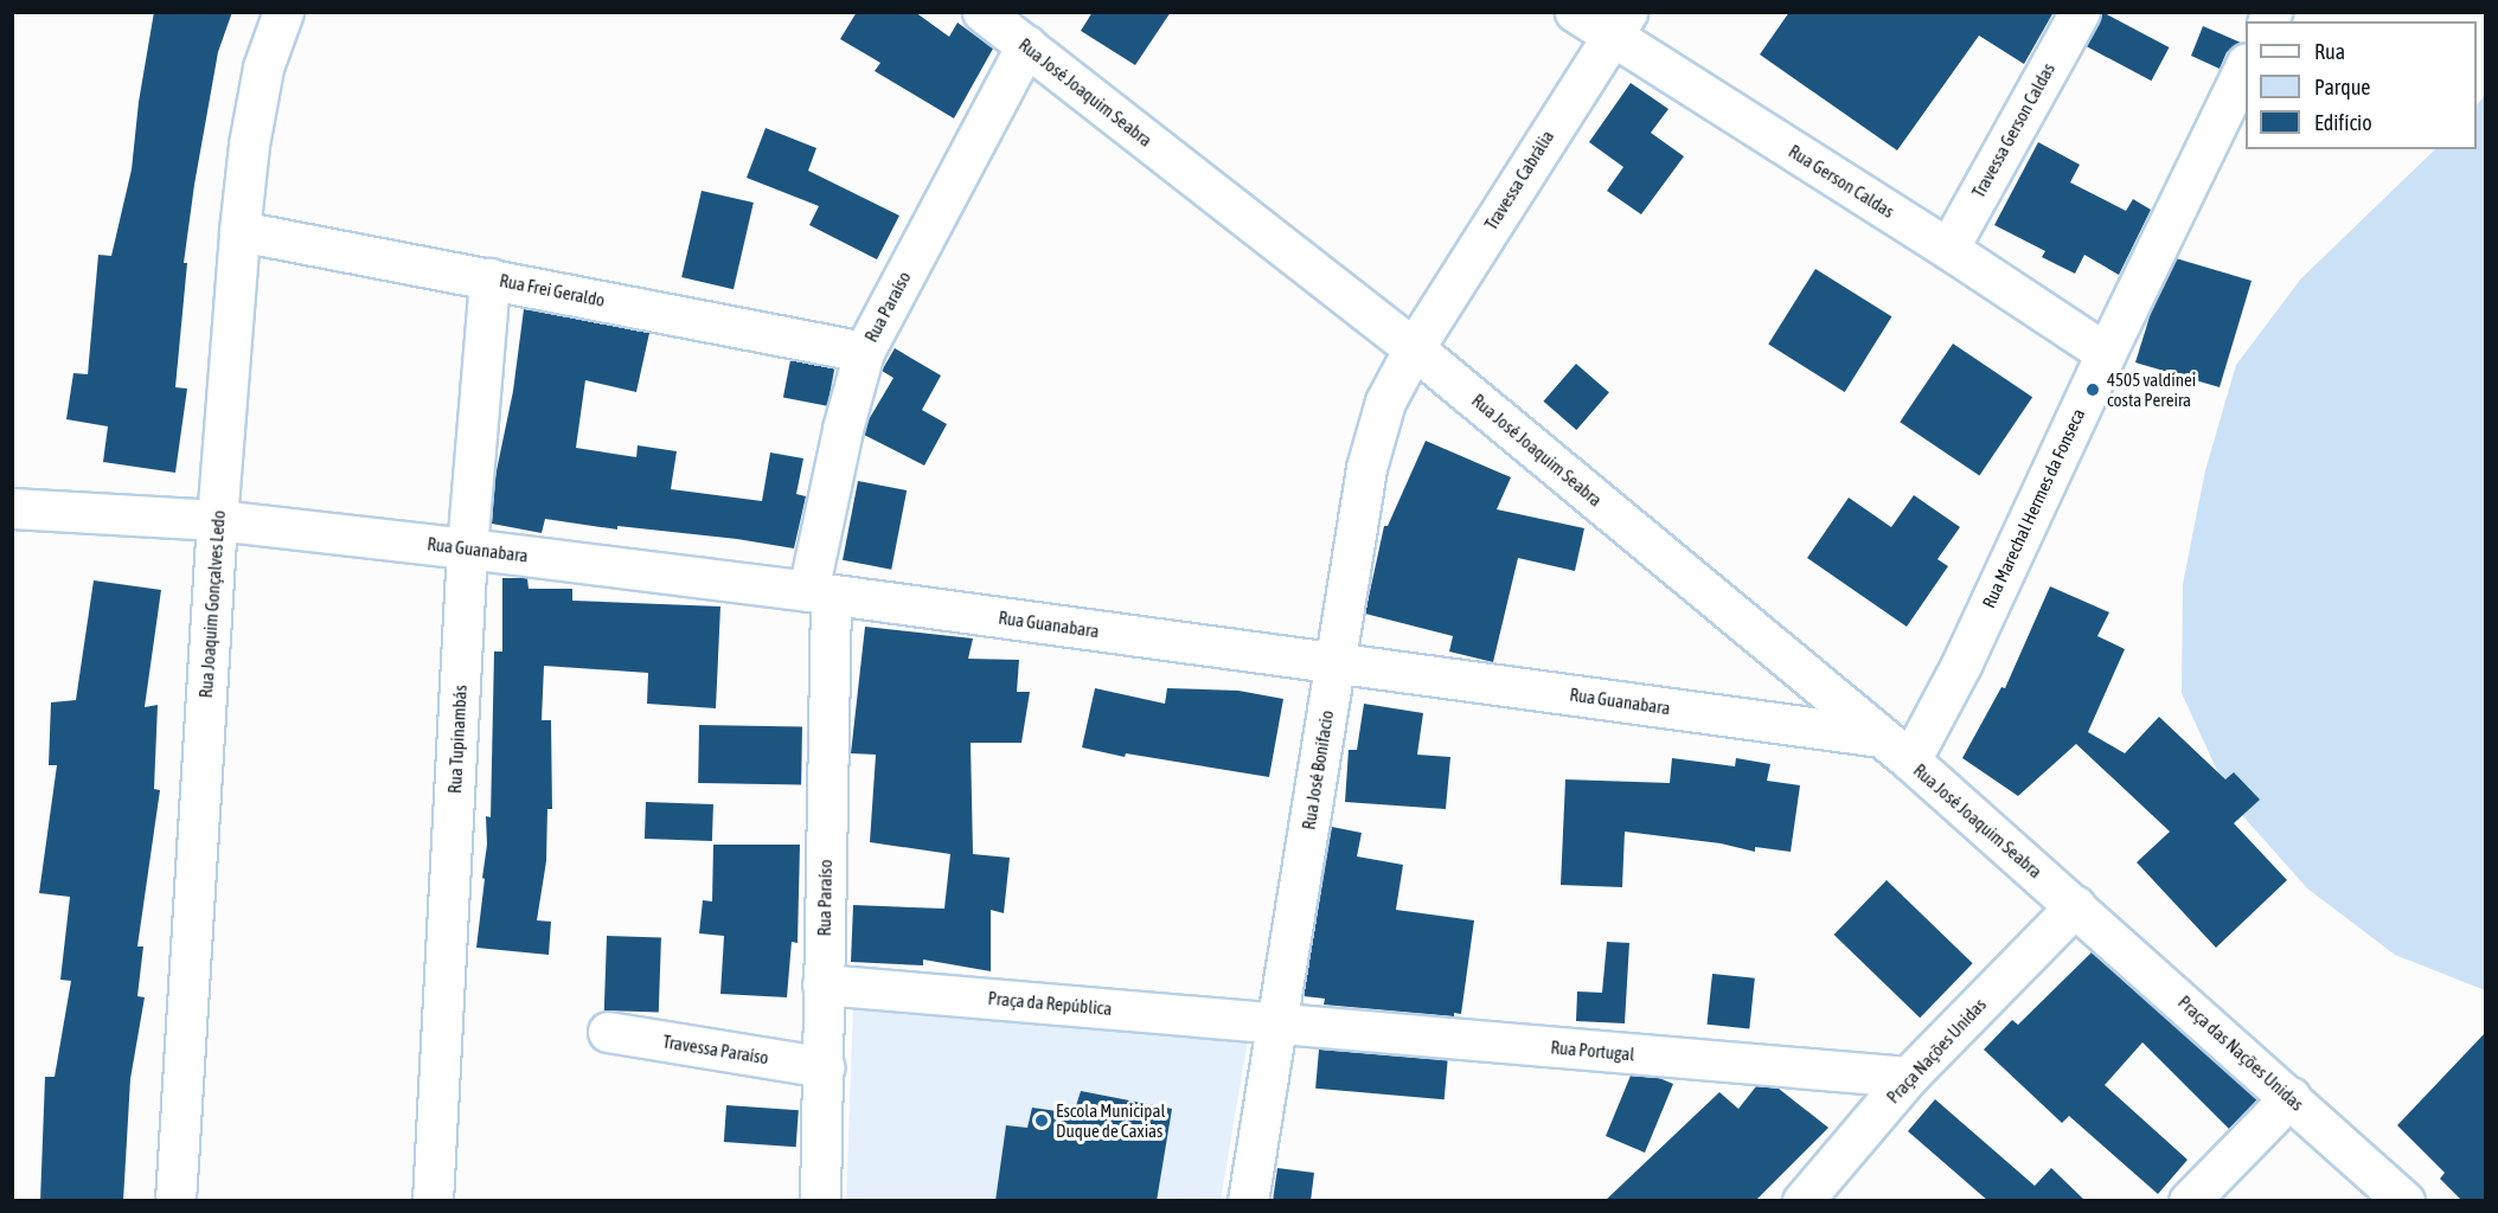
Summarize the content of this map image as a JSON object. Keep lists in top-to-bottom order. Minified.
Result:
{"streets":{"street":["Rua José Joaquim Seabra","Travessa Gerson Caldas","Travessa Cabrália","Rua Gerson Caldas","Rua Frei Geraldo","Rua Paraíso","Rua Marechal Hermes da Fonseca","Rua Guanabara","Rua Joaquim Gonçalves Ledo","Rua Tupinambás","Rua José Bonifacio","Praça da República","Travessa Paraíso","Rua Portugal","Praça Nações Unidas","Praça das Nações Unidas"]},"crossings":[["Rua José Joaquim Seabra","Travessa Cabrália"],["Rua José Joaquim Seabra","Rua Paraíso"],["Rua José Joaquim Seabra","Rua Marechal Hermes da Fonseca"],["Rua José Joaquim Seabra","Rua Guanabara"],["Rua José Joaquim Seabra","Rua José Bonifacio"],["Rua José Joaquim Seabra","Praça Nações Unidas"],["Rua José Joaquim Seabra","Praça das Nações Unidas"],["Travessa Gerson Caldas","Rua Gerson Caldas"],["Travessa Cabrália","Rua Gerson Caldas"],["Travessa Cabrália","Rua José Bonifacio"],["Rua Gerson Caldas","Rua Marechal Hermes da Fonseca"],["Rua Frei Geraldo","Rua Paraíso"],["Rua Frei Geraldo","Rua Joaquim Gonçalves Ledo"],["Rua Frei Geraldo","Rua Tupinambás"],["Rua Paraíso","Rua Guanabara"],["Rua Paraíso","Praça da República"],["Rua Paraíso","Travessa Paraíso"],["Rua Guanabara","Rua Joaquim Gonçalves Ledo"],["Rua Guanabara","Rua Tupinambás"],["Rua Guanabara","Rua José Bonifacio"],["Rua José Bonifacio","Praça da República"],["Rua José Bonifacio","Rua Portugal"],["Praça da República","Rua Portugal"],["Rua Portugal","Praça Nações Unidas"],["Praça Nações Unidas","Praça das Nações Unidas"]],"places":["4505 valdinei costa Pereira","Escola Municipal Duque de Caxias"],"legend":["Rua","Parque","Edifício"]}
